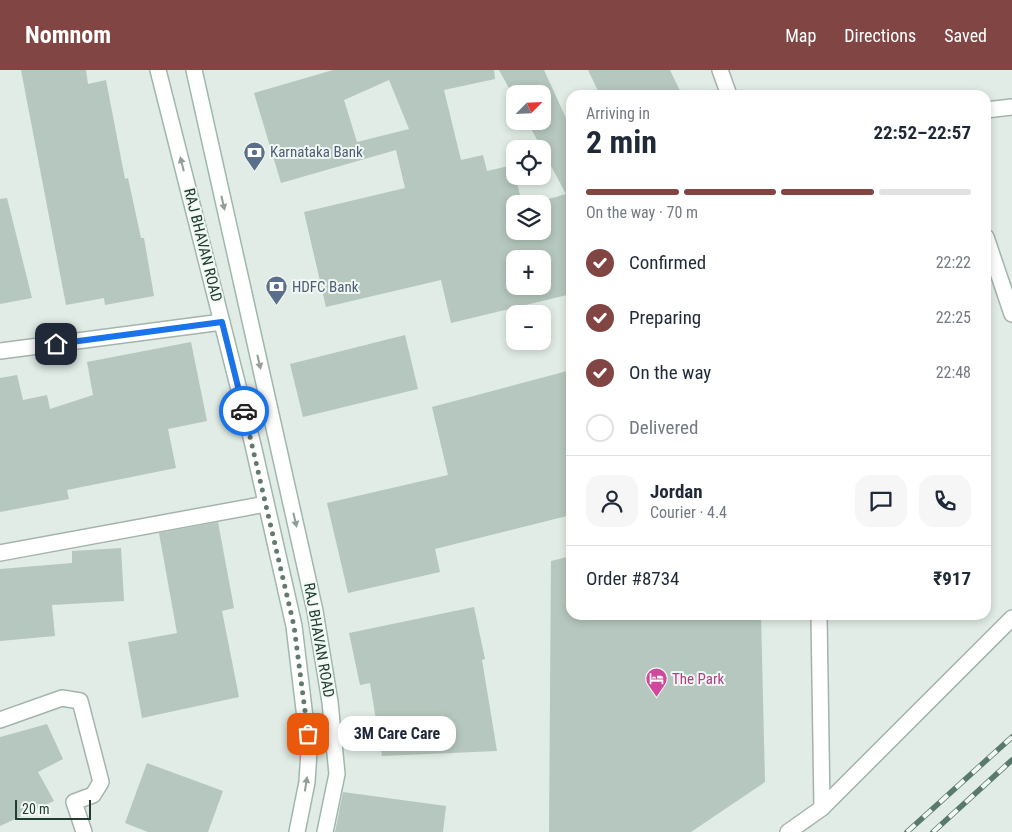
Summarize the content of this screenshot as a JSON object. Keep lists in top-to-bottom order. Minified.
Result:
{"streets":{"main road":["RAJ BHAVAN ROAD"]},"places":{"bank":["Karnataka Bank","HDFC Bank"],"hotel":["The Park"],"other":["3M Care Care"]},"scale_bar":"20 m","north":"top right","page":{"header":"Nomnom","nav":["Map","Directions","Saved"],"map_buttons":["+","−"],"heading":["2 min","Arriving in","22:52–22:57"],"panel":["Jordan","Courier · 4.4","Order #8734","₹917"],"bar":"On the way · 70 m","list":[["Confirmed","22:22"],["Preparing","22:25"],["On the way","22:48"],"Delivered"],"bubble":"3M Care Care","scale":"20 m"}}
